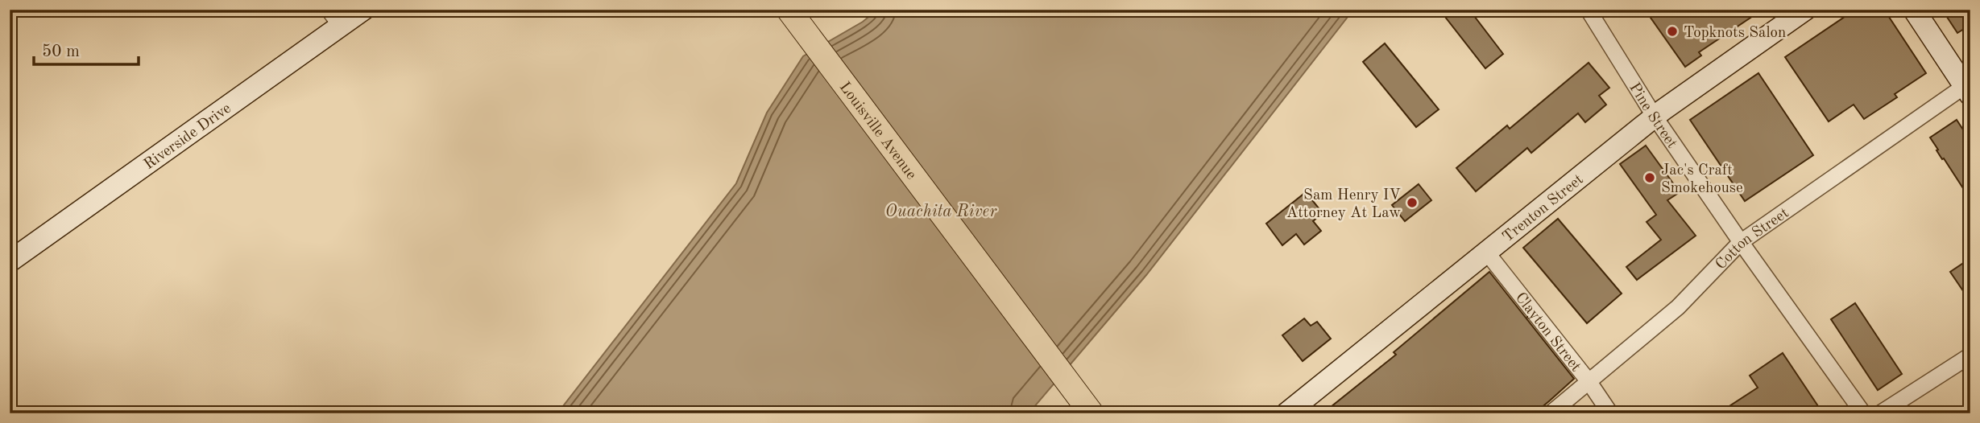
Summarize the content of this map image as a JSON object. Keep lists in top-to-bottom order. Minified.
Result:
{"streets":{"main road":["Louisville Avenue"],"street":["Pine Street","Riverside Drive","Trenton Street","Cotton Street","Clayton Street"]},"crossings":[["Pine Street","Trenton Street"],["Pine Street","Cotton Street"],["Trenton Street","Clayton Street"],["Cotton Street","Clayton Street"]],"water":["Ouachita River"],"places":["Topknots Salon","Jac's Craft Smokehouse","Sam Henry IV Attorney At Law"],"scale_bar":"50 m"}
